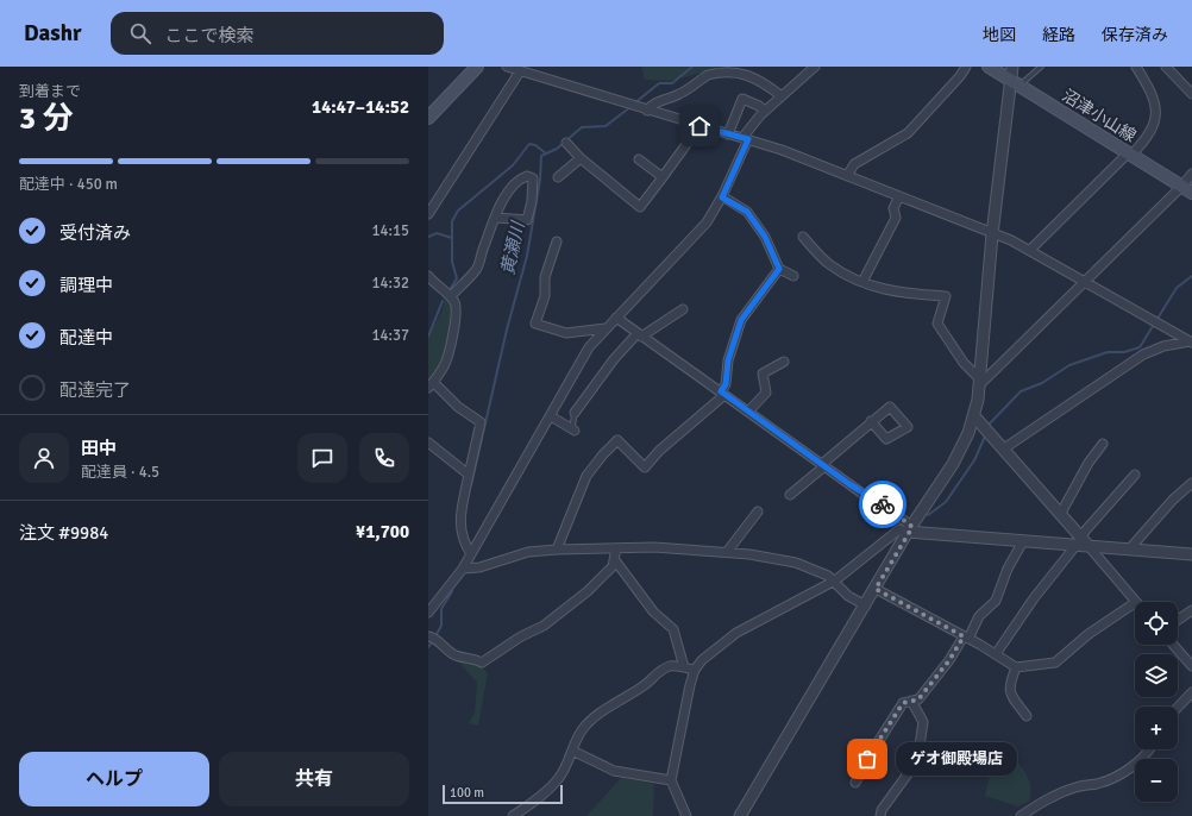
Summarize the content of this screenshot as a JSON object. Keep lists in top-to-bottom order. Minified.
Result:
{"streets":{"main road":["沼津小山線"]},"water":["黄瀬川"],"places":["ゲオ御殿場店"],"scale_bar":"100 m","page":{"header":"Dashr","search":"ここで検索","nav":["地図","経路","保存済み"],"heading":["3 分","到着まで","14:47–14:52"],"panel":["田中","配達員 · 4.5","注文 #9984","¥1,700"],"bar":"配達中 · 450 m","list":[["受付済み","14:15"],["調理中","14:32"],["配達中","14:37"],"配達完了"],"map_buttons":["+","−"],"buttons":["ヘルプ","共有"],"bubble":"ゲオ御殿場店","scale":"100 m"}}
